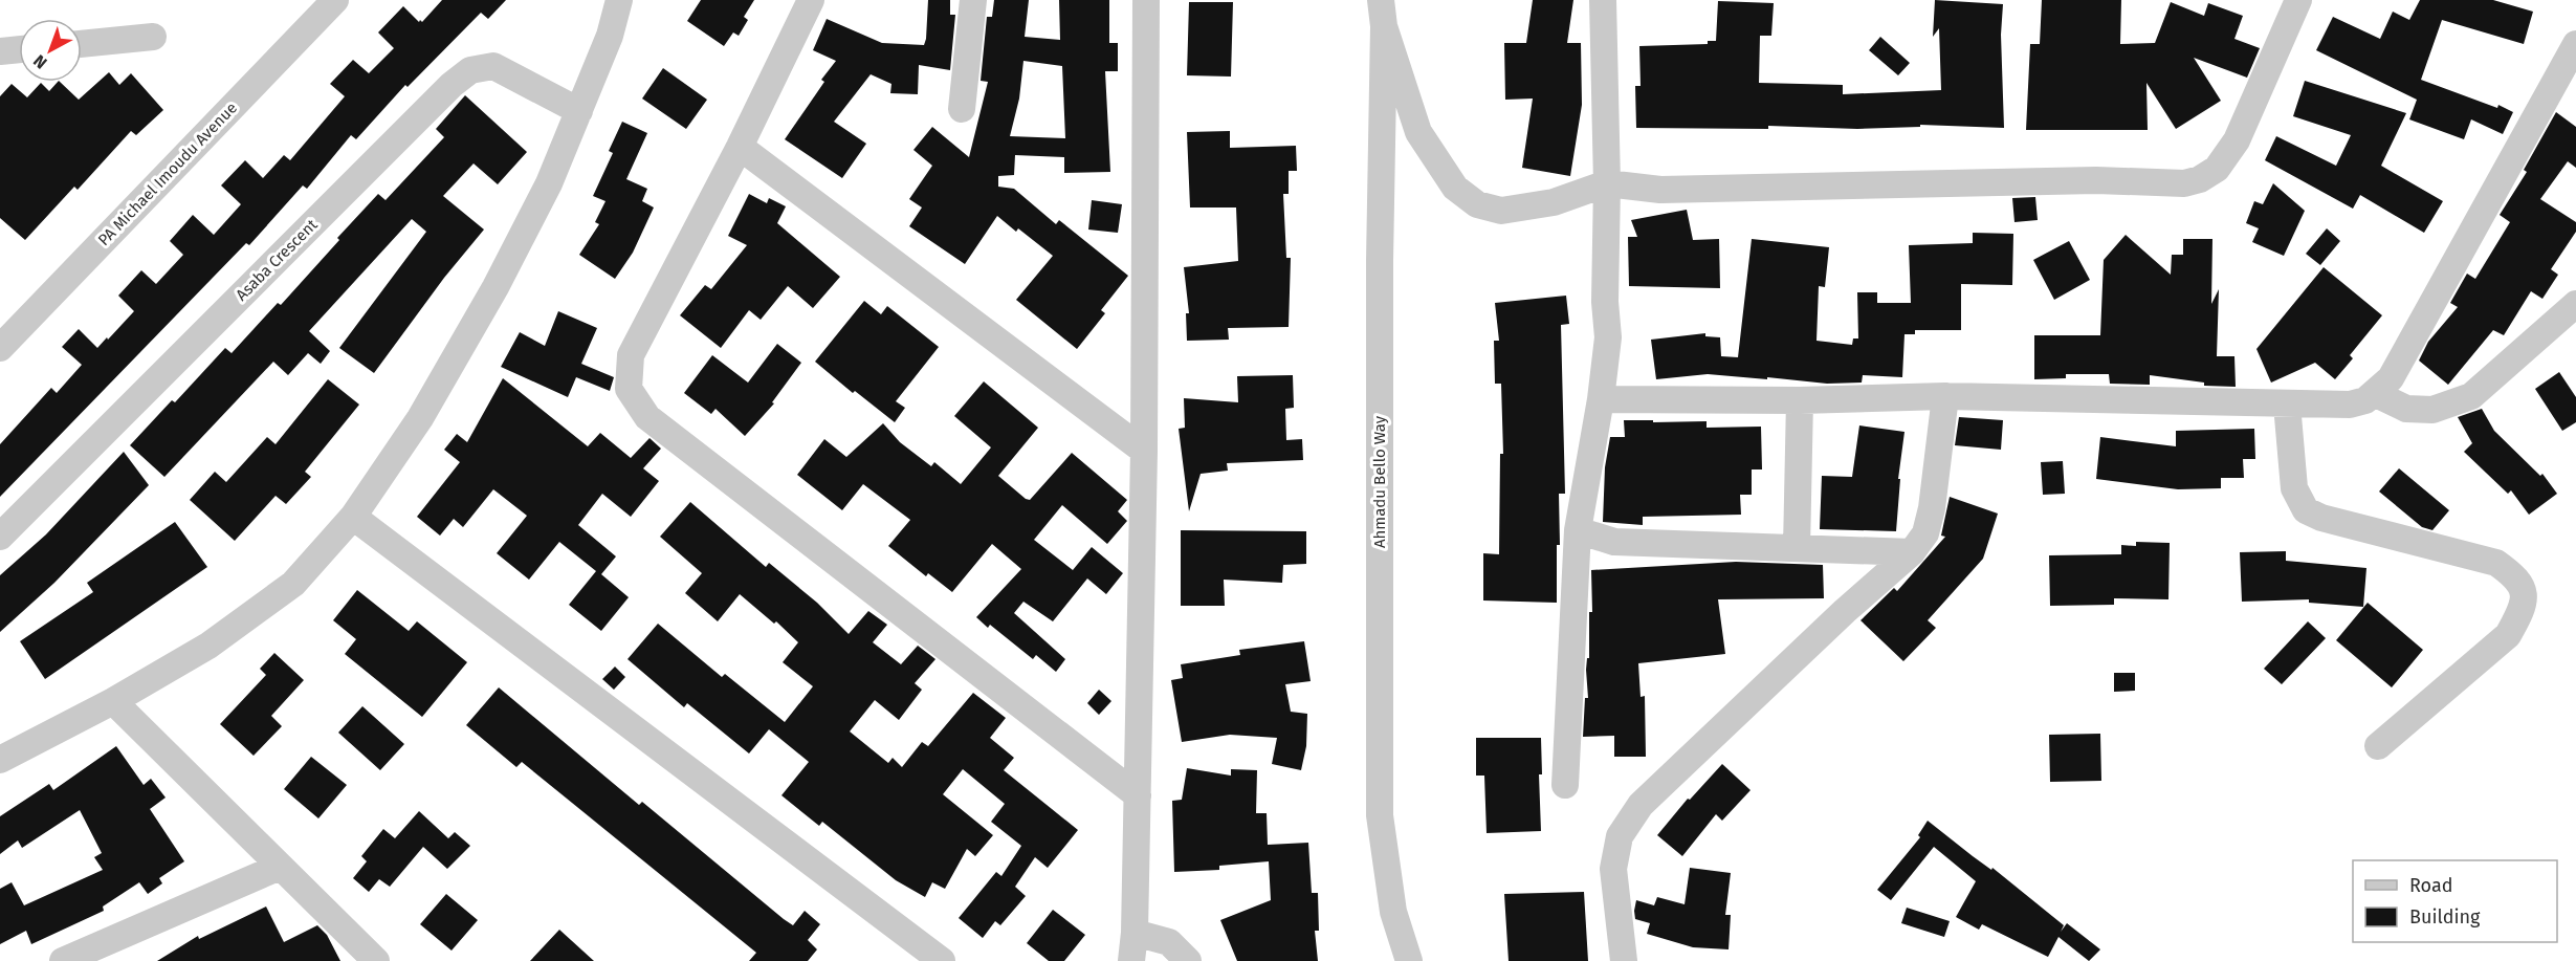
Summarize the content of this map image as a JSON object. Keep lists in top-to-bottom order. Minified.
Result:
{"streets":{"street":["PA Michael Imoudu Avenue","Asaba Crescent","Ahmadu Bello Way"]},"legend":["Road","Building"],"north":"bottom left"}
